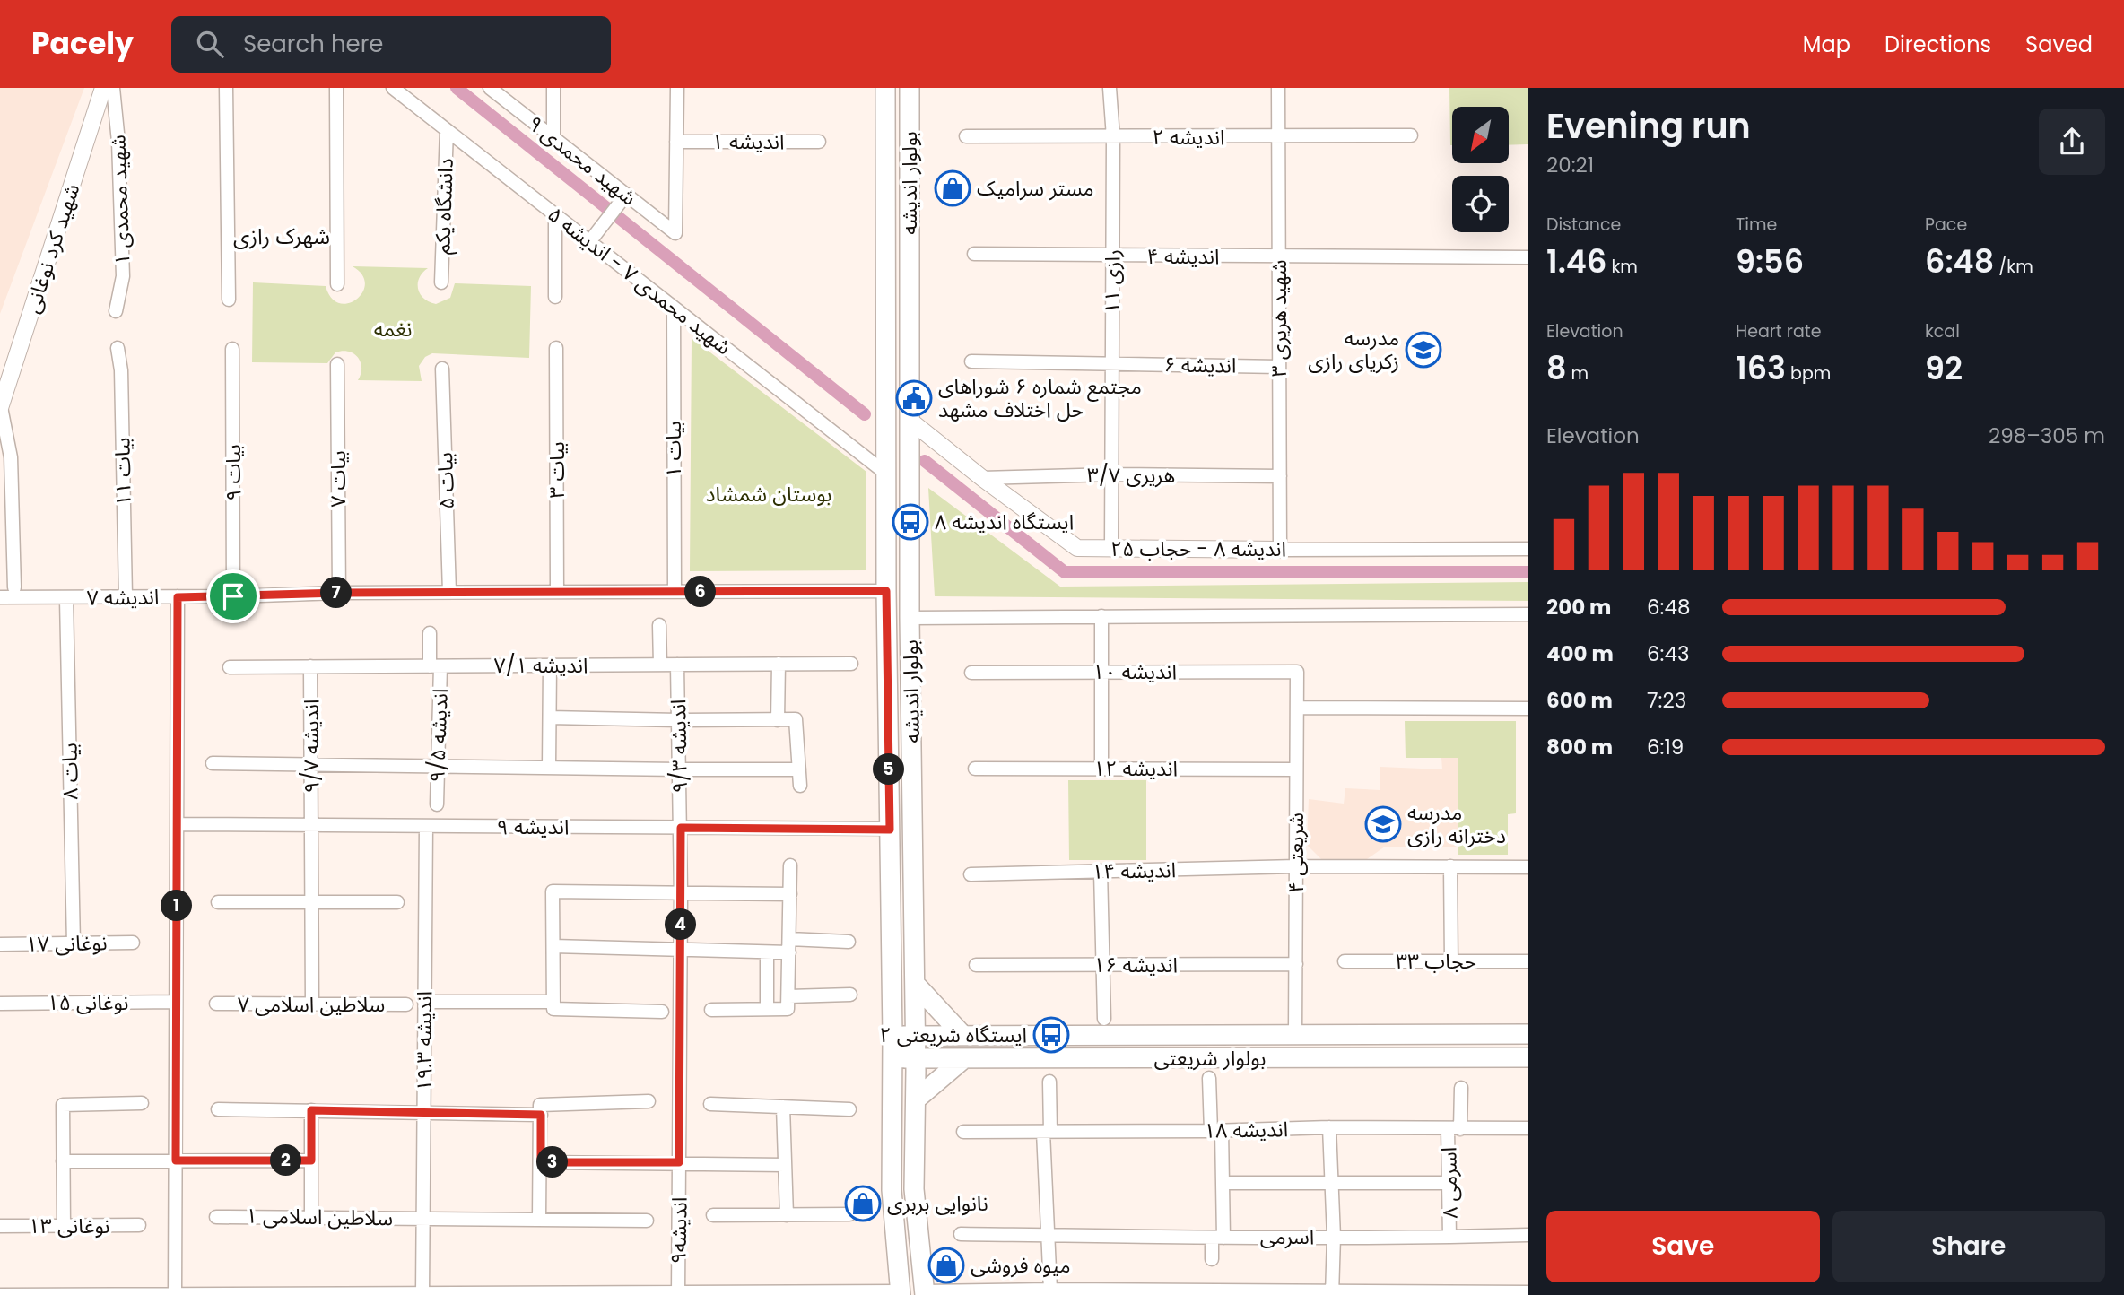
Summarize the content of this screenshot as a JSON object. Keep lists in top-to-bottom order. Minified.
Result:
{"streets":{"main road":["بولوار اندیشه","بولوار شریعتی"],"street":["اندیشه ۲","اندیشه ۱","شهید محمدی ۹","شهید محمدی ۱","دانشگاه یکم","شهید کرد نوغانی","اندیشه ۴","شهید محمدی ۷ - اندیشه ۵","رازی ۱۱","شهید هریری ۳","اندیشه ۶","بیات ۱","بیات ۳","بیات ۱۱","بیات ۹","هریری ۳/۷","بیات ۷","بیات ۵","اندیشه ۸ - حجاب ۲۵","اندیشه ۷","اندیشه ۷/۱","اندیشه ۱۰","اندیشه ۹/۵","اندیشه ۹/۷","اندیشه ۹/۳","اندیشه ۱۲","بیات ۸","اندیشه ۹","شریعتی ۴","اندیشه ۱۴","نوغانی ۱۷","حجاب ۳۳","اندیشه ۱۶","نوغانی ۱۵","سلاطین اسلامی ۷","اندیشه ۱۹.۳","اندیشه ۱۸","اسرمی ۸","سلاطین اسلامی ۱","نوغانی ۱۳","اندیشه۹","اسرمی"]},"crossings":[["اندیشه ۲","رازی ۱۱"],["اندیشه ۲","شهید هریری ۳"],["اندیشه ۱","شهید محمدی ۹"],["بولوار اندیشه","شهید محمدی ۷ - اندیشه ۵"],["بولوار اندیشه","اندیشه ۸ - حجاب ۲۵"],["بولوار اندیشه","اندیشه ۷"],["بولوار اندیشه","اندیشه ۹"],["بولوار اندیشه","بولوار شریعتی"],["دانشگاه یکم","شهید محمدی ۷ - اندیشه ۵"],["اندیشه ۴","رازی ۱۱"],["اندیشه ۴","شهید هریری ۳"],["شهید محمدی ۷ - اندیشه ۵","بیات ۱"],["رازی ۱۱","اندیشه ۶"],["رازی ۱۱","هریری ۳/۷"],["رازی ۱۱","اندیشه ۸ - حجاب ۲۵"],["شهید هریری ۳","اندیشه ۶"],["شهید هریری ۳","هریری ۳/۷"],["شهید هریری ۳","اندیشه ۸ - حجاب ۲۵"],["بیات ۱","اندیشه ۷"],["بیات ۳","اندیشه ۷"],["بیات ۱۱","اندیشه ۷"],["بیات ۹","اندیشه ۷"],["هریری ۳/۷","اندیشه ۸ - حجاب ۲۵"],["بیات ۷","اندیشه ۷"],["بیات ۵","اندیشه ۷"],["اندیشه ۷","بیات ۸"],["اندیشه ۷/۱","اندیشه ۹/۵"],["اندیشه ۷/۱","اندیشه ۹/۷"],["اندیشه ۷/۱","اندیشه ۹/۳"],["اندیشه ۱۰","شریعتی ۴"],["اندیشه ۹/۷","اندیشه ۹"],["اندیشه ۹/۷","سلاطین اسلامی ۷"],["اندیشه ۹/۳","اندیشه ۹"],["اندیشه ۹/۳","اندیشه۹"],["اندیشه ۱۲","شریعتی ۴"],["بیات ۸","نوغانی ۱۷"],["اندیشه ۹","اندیشه ۱۹.۳"],["اندیشه ۹","اندیشه۹"],["شریعتی ۴","اندیشه ۱۴"],["شریعتی ۴","اندیشه ۱۶"],["شریعتی ۴","بولوار شریعتی"],["اندیشه ۱۹.۳","سلاطین اسلامی ۱"],["اندیشه ۱۸","اسرمی ۸"],["اسرمی ۸","اسرمی"]],"districts":["شهرک رازی"],"parks":["نغمه","بوستان شمشاد"],"places":{"shop":["مستر سرامیک","نانوایی بربری","میوه فروشی"],"school or university":["مدرسه زکریای رازی","مدرسه دخترانه رازی"],"public building":["مجتمع شماره ۶ شوراهای حل اختلاف مشهد"],"bus stop":["ایستگاه اندیشه ۸","ایستگاه شریعتی ۲"]},"north":"bottom left","page":{"header":"Pacely","search":"Search here","nav":["Map","Directions","Saved"],"heading":["Evening run","20:21"],"stats":[["Distance","1.46 km"],["Time","9:56"],["Pace","6:48 /km"],["Elevation","8 m"],["Heart rate","163 bpm"],["kcal","92"]],"chart":["Elevation","298–305 m"],"pins":["6","7","5","1","4","2","3"],"list":[{"name":"200 m","note":"6:48"},{"name":"400 m","note":"6:43"},{"name":"600 m","note":"7:23"},{"name":"800 m","note":"6:19"}],"buttons":["Save","Share"]}}
